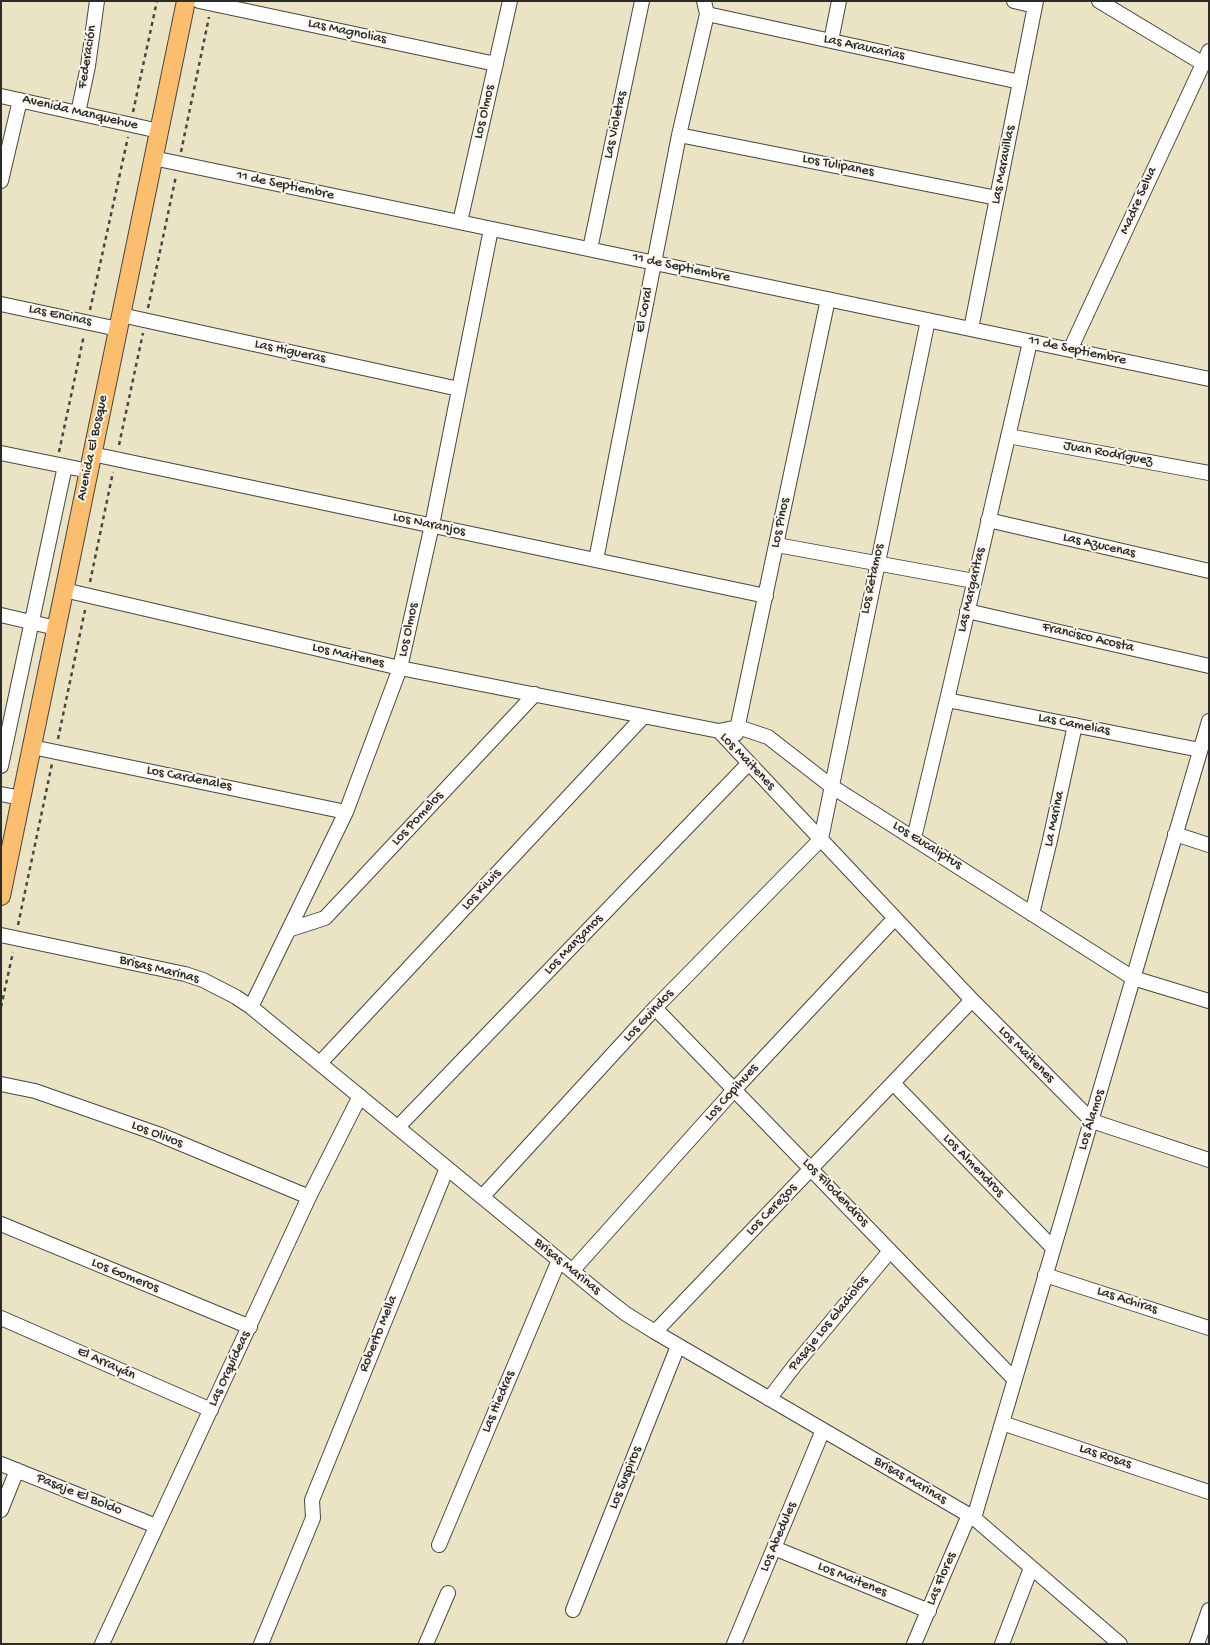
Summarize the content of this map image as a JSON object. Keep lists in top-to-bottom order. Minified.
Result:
{"streets":{"main road":["Avenida El Bosque"],"street":["Las Magnolias","Las Araucarias","Federación","Los Olmos","Avenida Manquehue","Las Violetas","Las Maravillas","Los Tulipanes","11 de Septiembre","Madre Selva","El Coral","Las Encinas","Las Higueras","Juan Rodríguez","Los Pinos","Los Naranjos","Las Azucenas","Los Retamos","Las Margaritas","Francisco Acosta","Los Maitenes","Las Camelias","Los Cardenales","Los Pomelos","La Marina","Los Eucaliptus","Los Kiwis","Los Manzanos","Brisas Marinas","Los Guindos","Los Copihues","Los Álamos","Los Olivos","Los Almendros","Los Filodendros","Los Cerezos","Los Gomeros","Las Achiras","Pasaje Los Gladiolos","Roberto Mella","El Arrayán","Las Orquídeas","Las Hiedras","Las Rosas","Los Suspiros","Pasaje El Boldo","Los Abedules","Las Flores"]},"crossings":[["Las Magnolias","Los Olmos"],["Las Araucarias","Las Maravillas"],["Las Araucarias","El Coral"],["Federación","Avenida Manquehue"],["Los Olmos","11 de Septiembre"],["Los Olmos","Las Higueras"],["Los Olmos","Los Naranjos"],["Los Olmos","Los Maitenes"],["Los Olmos","Los Cardenales"],["Los Olmos","Los Pomelos"],["Los Olmos","Brisas Marinas"],["Avenida Manquehue","Avenida El Bosque"],["Las Violetas","11 de Septiembre"],["Las Maravillas","Los Tulipanes"],["Las Maravillas","11 de Septiembre"],["Los Tulipanes","El Coral"],["11 de Septiembre","Madre Selva"],["11 de Septiembre","El Coral"],["11 de Septiembre","Avenida El Bosque"],["11 de Septiembre","Los Pinos"],["11 de Septiembre","Los Retamos"],["11 de Septiembre","Las Margaritas"],["El Coral","Los Naranjos"],["Las Encinas","Las Higueras"],["Las Encinas","Avenida El Bosque"],["Las Higueras","Avenida El Bosque"],["Avenida El Bosque","Los Naranjos"],["Avenida El Bosque","Los Maitenes"],["Avenida El Bosque","Los Cardenales"],["Juan Rodríguez","Las Margaritas"],["Los Pinos","Los Naranjos"],["Los Pinos","Los Maitenes"],["Los Pinos","Los Eucaliptus"],["Las Azucenas","Las Margaritas"],["Los Retamos","Los Maitenes"],["Los Retamos","Los Eucaliptus"],["Los Retamos","Los Guindos"],["Las Margaritas","Francisco Acosta"],["Las Margaritas","Las Camelias"],["Las Margaritas","Los Eucaliptus"],["Los Maitenes","Los Pomelos"],["Los Maitenes","Los Kiwis"],["Los Maitenes","Los Manzanos"],["Los Maitenes","Los Guindos"],["Los Maitenes","Los Copihues"],["Los Maitenes","Los Álamos"],["Los Maitenes","Los Cerezos"],["Los Maitenes","Los Abedules"],["Los Maitenes","Las Flores"],["Las Camelias","La Marina"],["Las Camelias","Los Álamos"],["La Marina","Los Eucaliptus"],["Los Eucaliptus","Los Álamos"],["Los Kiwis","Brisas Marinas"],["Los Manzanos","Brisas Marinas"],["Brisas Marinas","Los Guindos"],["Brisas Marinas","Los Copihues"],["Brisas Marinas","Los Álamos"],["Brisas Marinas","Los Cerezos"],["Brisas Marinas","Pasaje Los Gladiolos"],["Brisas Marinas","Roberto Mella"],["Brisas Marinas","Las Orquídeas"],["Brisas Marinas","Las Hiedras"],["Brisas Marinas","Los Suspiros"],["Brisas Marinas","Los Abedules"],["Brisas Marinas","Las Flores"],["Los Guindos","Los Filodendros"],["Los Copihues","Los Filodendros"],["Los Álamos","Los Almendros"],["Los Álamos","Los Filodendros"],["Los Álamos","Las Achiras"],["Los Álamos","Las Rosas"],["Los Álamos","Las Flores"],["Los Olivos","Las Orquídeas"],["Los Almendros","Los Cerezos"],["Los Filodendros","Los Cerezos"],["Los Filodendros","Pasaje Los Gladiolos"],["Los Gomeros","Las Orquídeas"],["El Arrayán","Las Orquídeas"],["Las Orquídeas","Pasaje El Boldo"]]}
